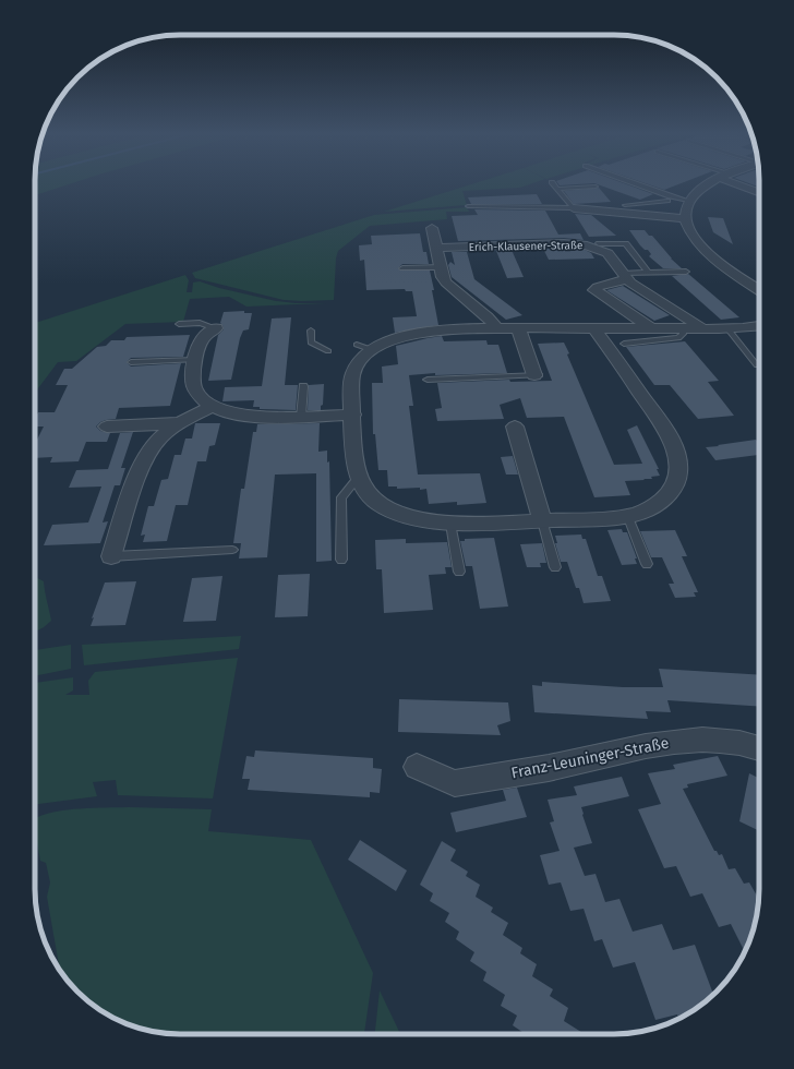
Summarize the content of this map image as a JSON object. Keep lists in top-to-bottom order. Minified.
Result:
{"streets":{"street":["Erich-Klausener-Straße","Franz-Leuninger-Straße"]}}
